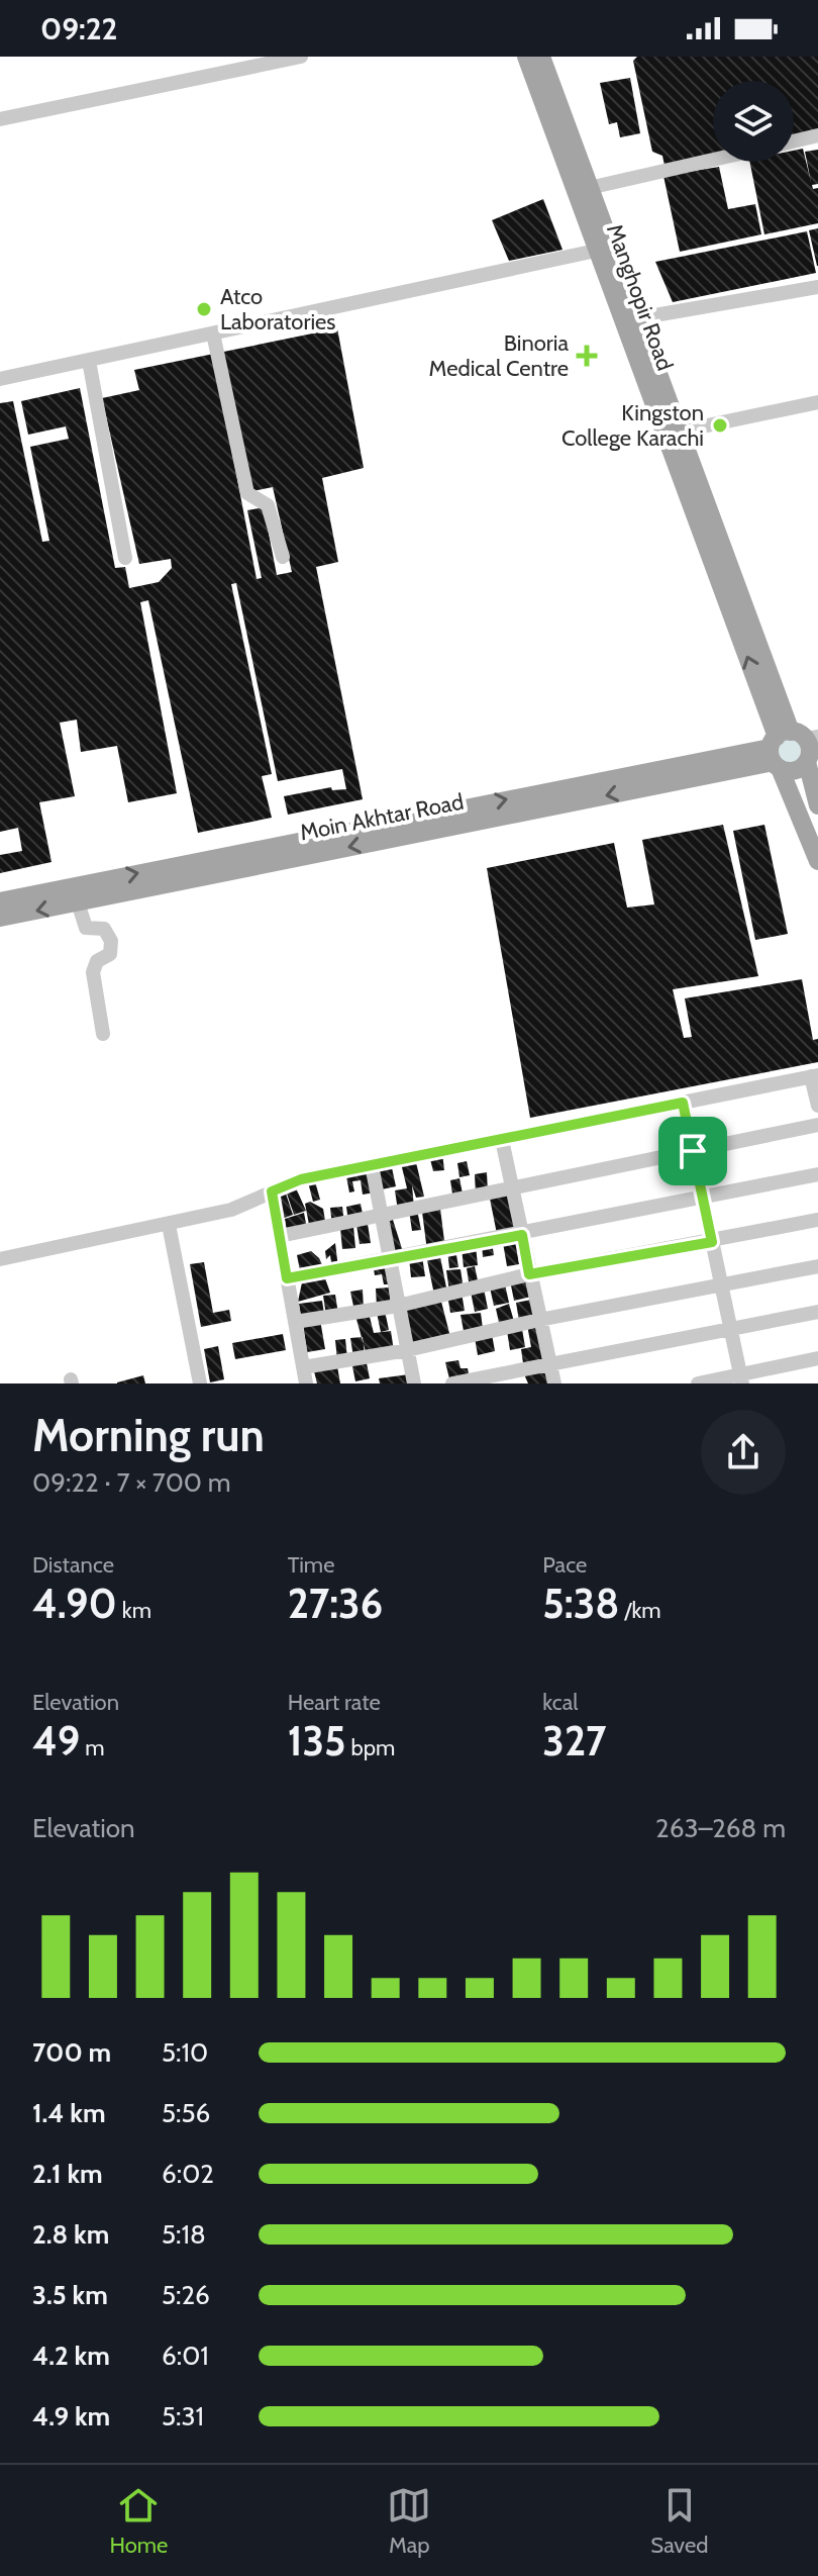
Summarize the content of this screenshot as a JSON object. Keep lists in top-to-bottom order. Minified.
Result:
{"streets":{"main road":["Manghopir Road","Moin Akhtar Road"]},"crossings":[["Manghopir Road","Moin Akhtar Road"]],"places":{"other":["Atco Laboratories","Kingston College Karachi"],"health":["Binoria Medical Centre"]},"page":{"status":"09:22","heading":["Morning run","09:22 · 7 × 700 m"],"stats":[["Distance","4.90 km"],["Time","27:36"],["Pace","5:38 /km"],["Elevation","49 m"],["Heart rate","135 bpm"],["kcal","327"]],"chart":["Elevation","263–268 m"],"list":[{"name":"700 m","note":"5:10"},{"name":"1.4 km","note":"5:56"},{"name":"2.1 km","note":"6:02"},{"name":"2.8 km","note":"5:18"},{"name":"3.5 km","note":"5:26"},{"name":"4.2 km","note":"6:01"},{"name":"4.9 km","note":"5:31"}],"tabs":["Home","Map","Saved"]}}
